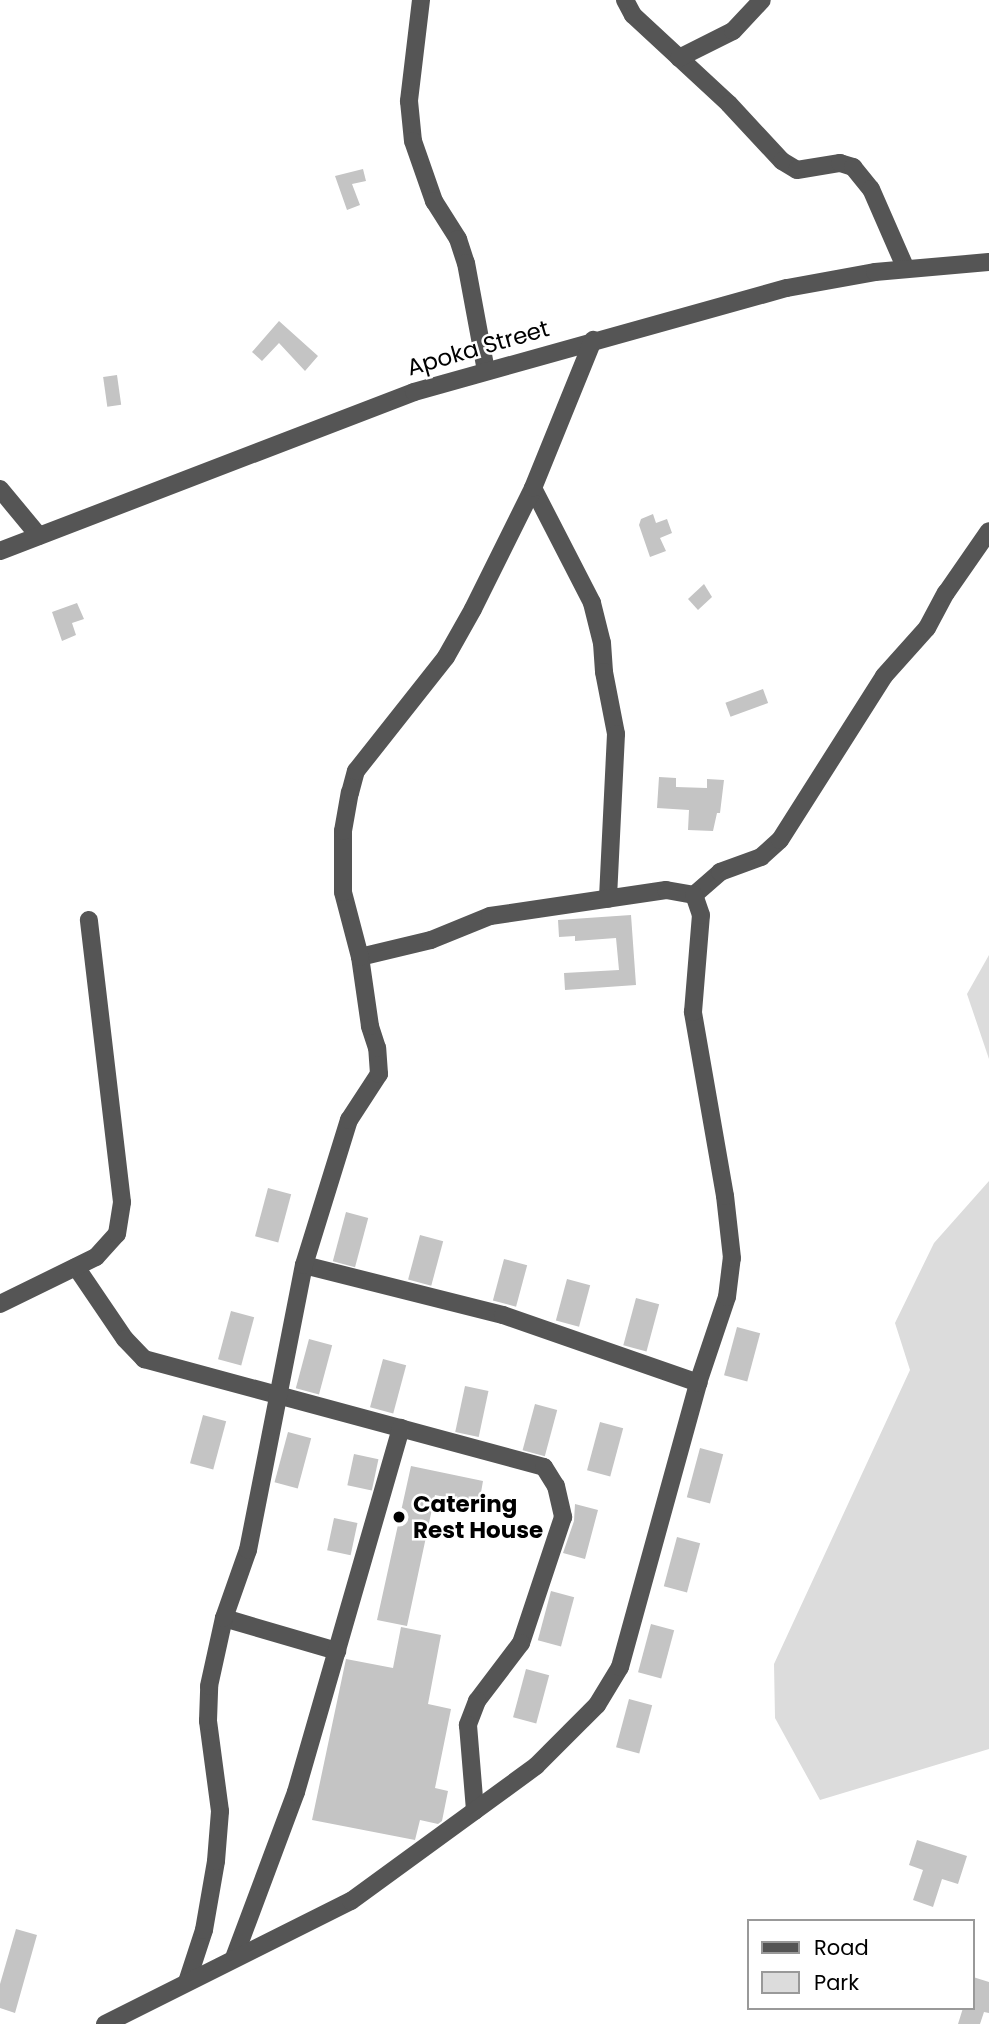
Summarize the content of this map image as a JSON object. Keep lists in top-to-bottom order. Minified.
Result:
{"streets":{"street":["Apoka Street"]},"places":["Catering Rest House"],"legend":["Road","Park"]}
